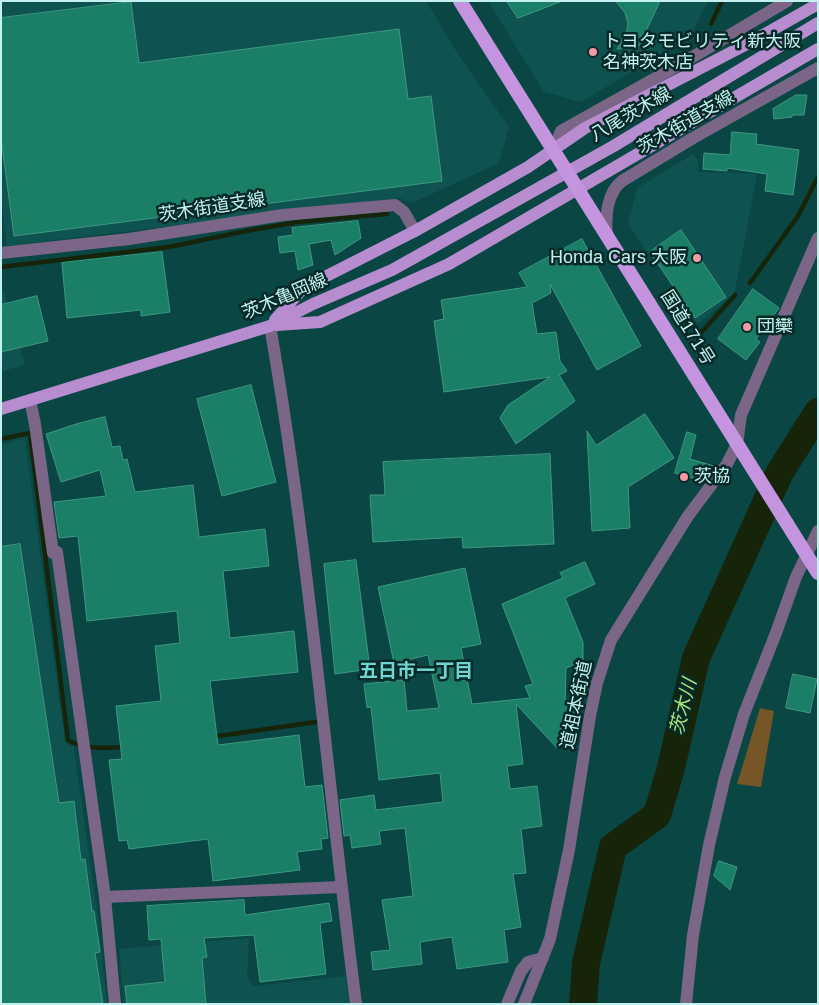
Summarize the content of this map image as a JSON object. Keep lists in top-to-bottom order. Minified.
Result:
{"streets":{"highway":["国道171号"],"main road":["八尾茨木線","茨木亀岡線"],"street":["茨木街道支線","道祖本街道"]},"crossings":[["八尾茨木線","茨木亀岡線"],["茨木街道支線","国道171号"],["国道171号","道祖本街道"]],"districts":["五日市一丁目"],"water":["茨木川"],"places":["トヨタモビリティ新大阪 名神茨木店","Honda Cars 大阪","団欒","茨協"]}
